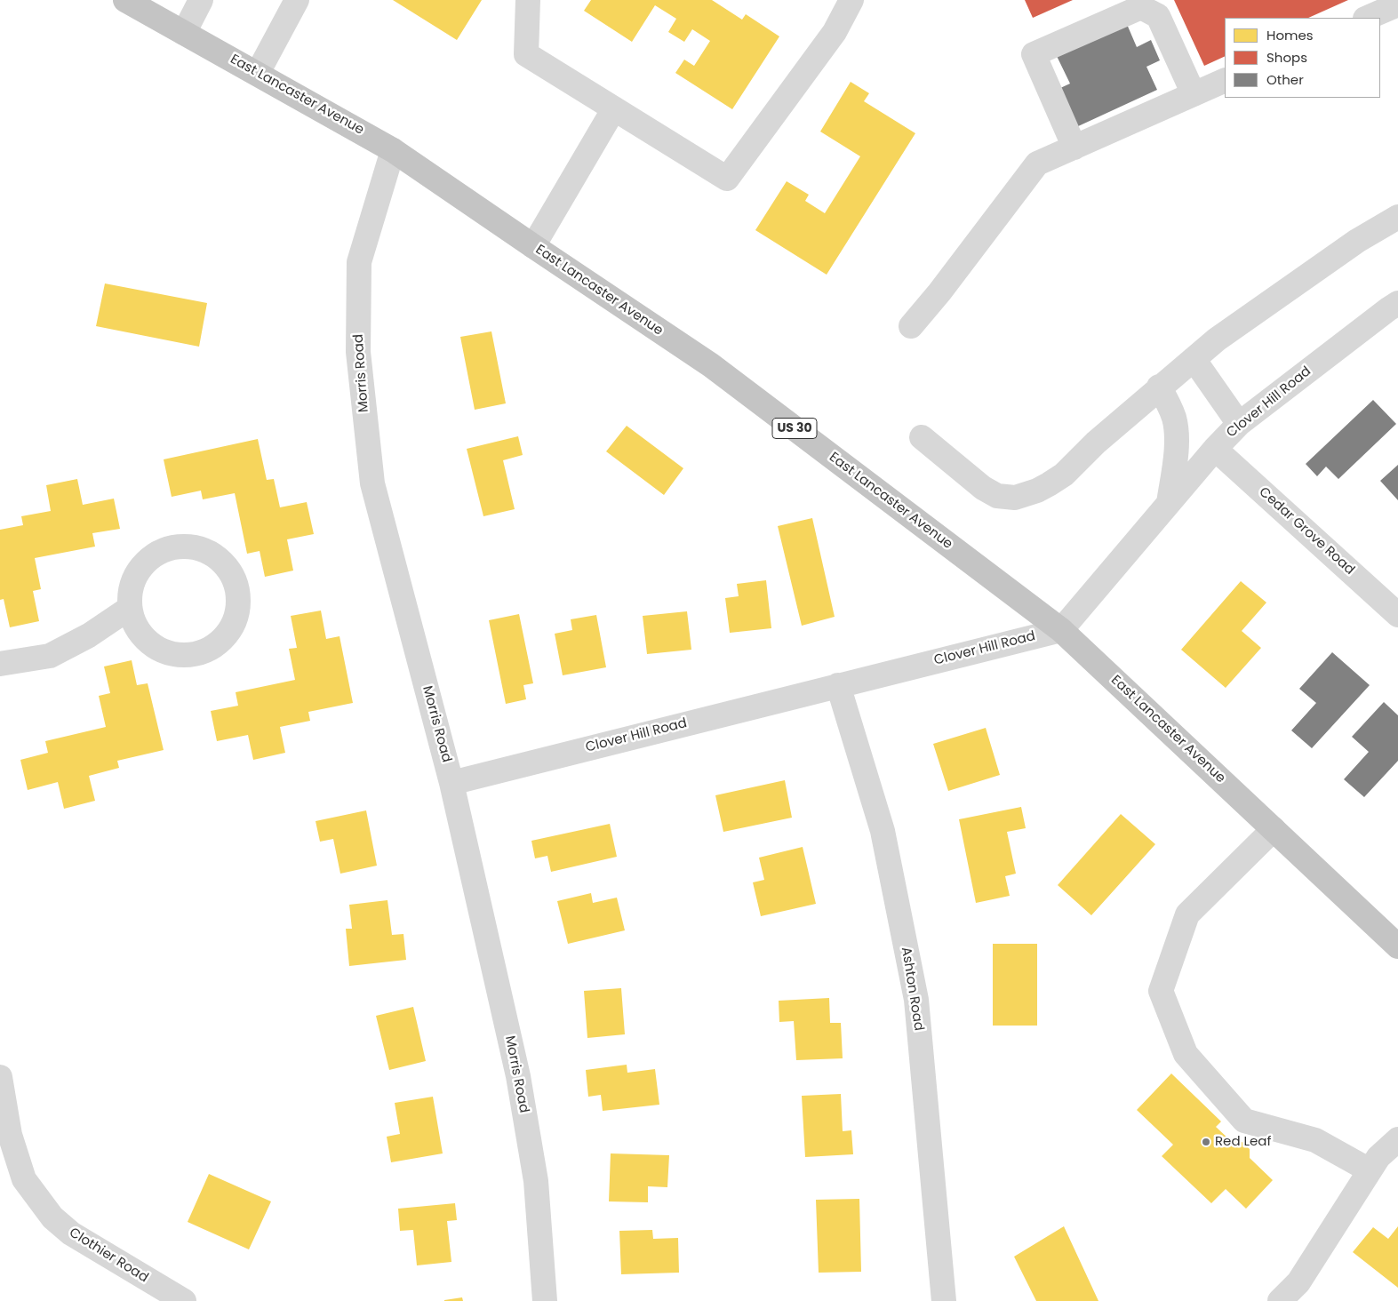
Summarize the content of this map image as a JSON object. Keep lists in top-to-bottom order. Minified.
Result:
{"streets":{"highway":["East Lancaster Avenue","US 30"],"street":["Morris Road","Clover Hill Road","Cedar Grove Road","Ashton Road","Clothier Road"]},"crossings":[["East Lancaster Avenue","Morris Road"],["East Lancaster Avenue","Clover Hill Road"],["Morris Road","Clover Hill Road"],["Clover Hill Road","Cedar Grove Road"],["Clover Hill Road","Ashton Road"]],"places":["Red Leaf"],"legend":["Homes","Shops","Other"]}
